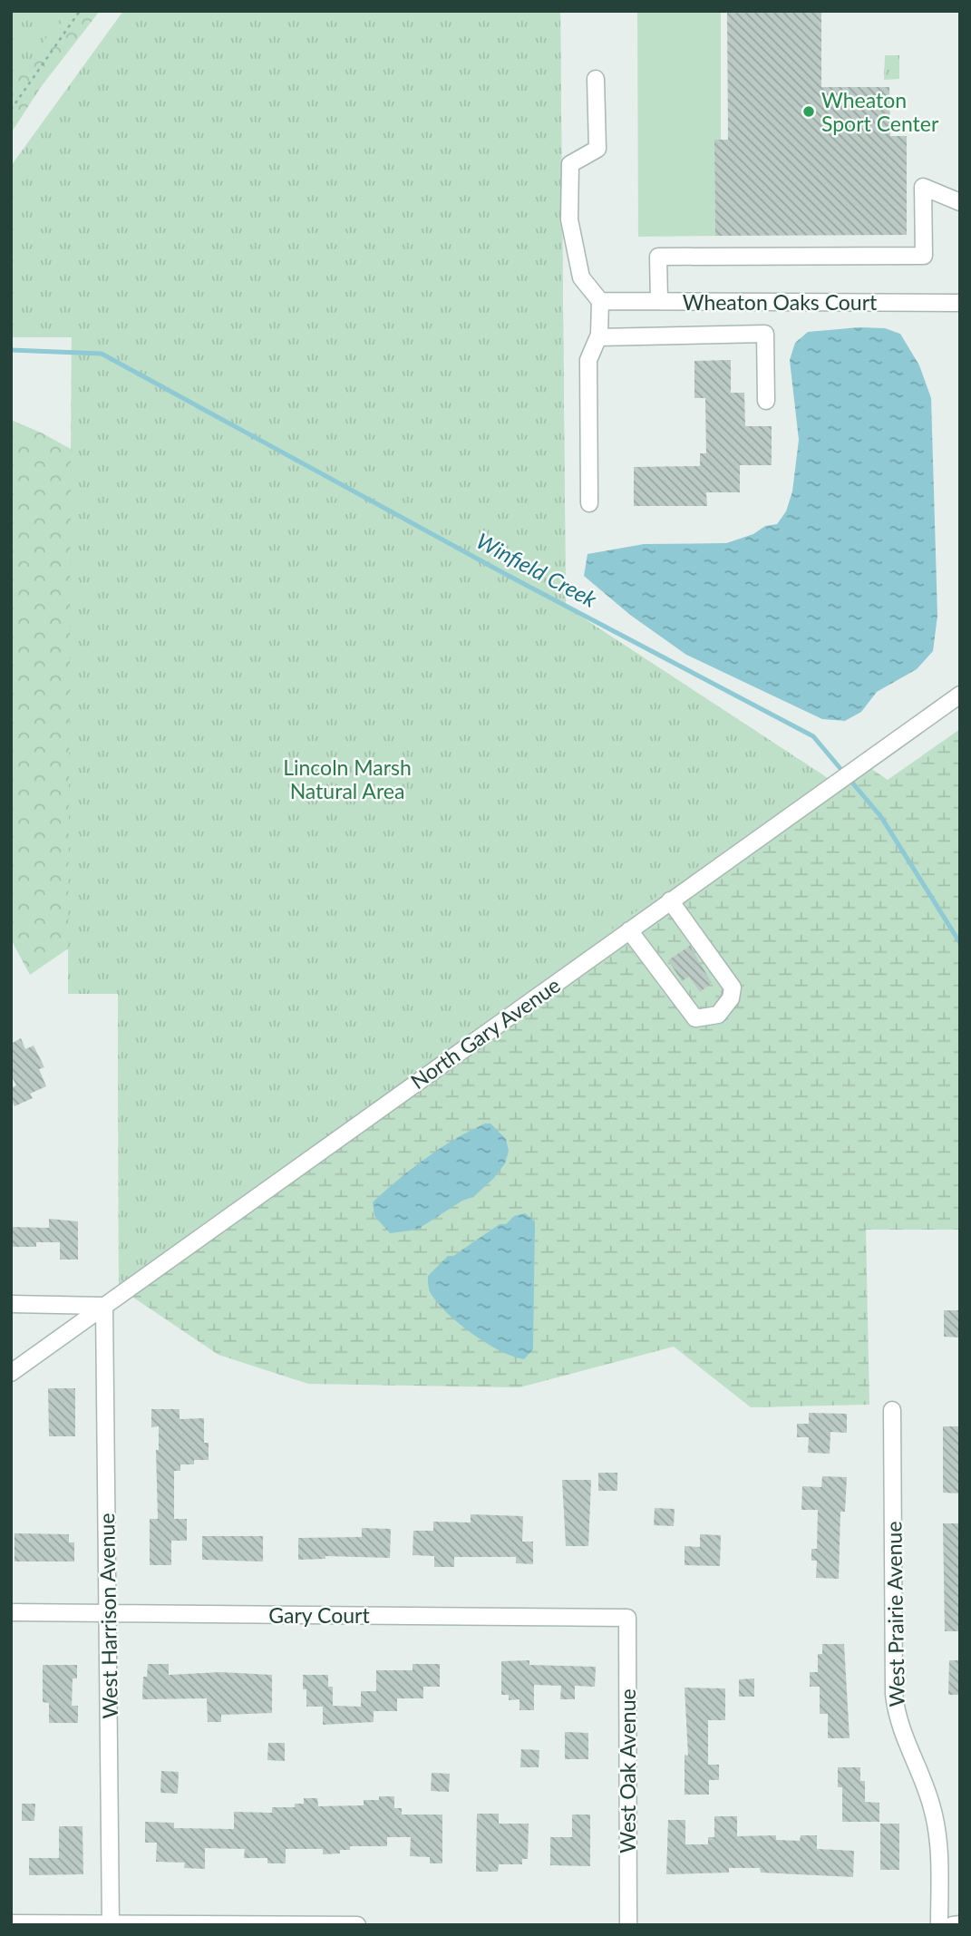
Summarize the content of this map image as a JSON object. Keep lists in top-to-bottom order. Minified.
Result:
{"streets":{"street":["Wheaton Oaks Court","North Gary Avenue","West Prairie Avenue","Gary Court","West Harrison Avenue","West Oak Avenue"]},"crossings":[["North Gary Avenue","West Harrison Avenue"],["Gary Court","West Harrison Avenue"],["Gary Court","West Oak Avenue"]],"water":["Winfield Creek"],"parks":["Lincoln Marsh Natural Area"],"places":["Wheaton Sport Center"]}
